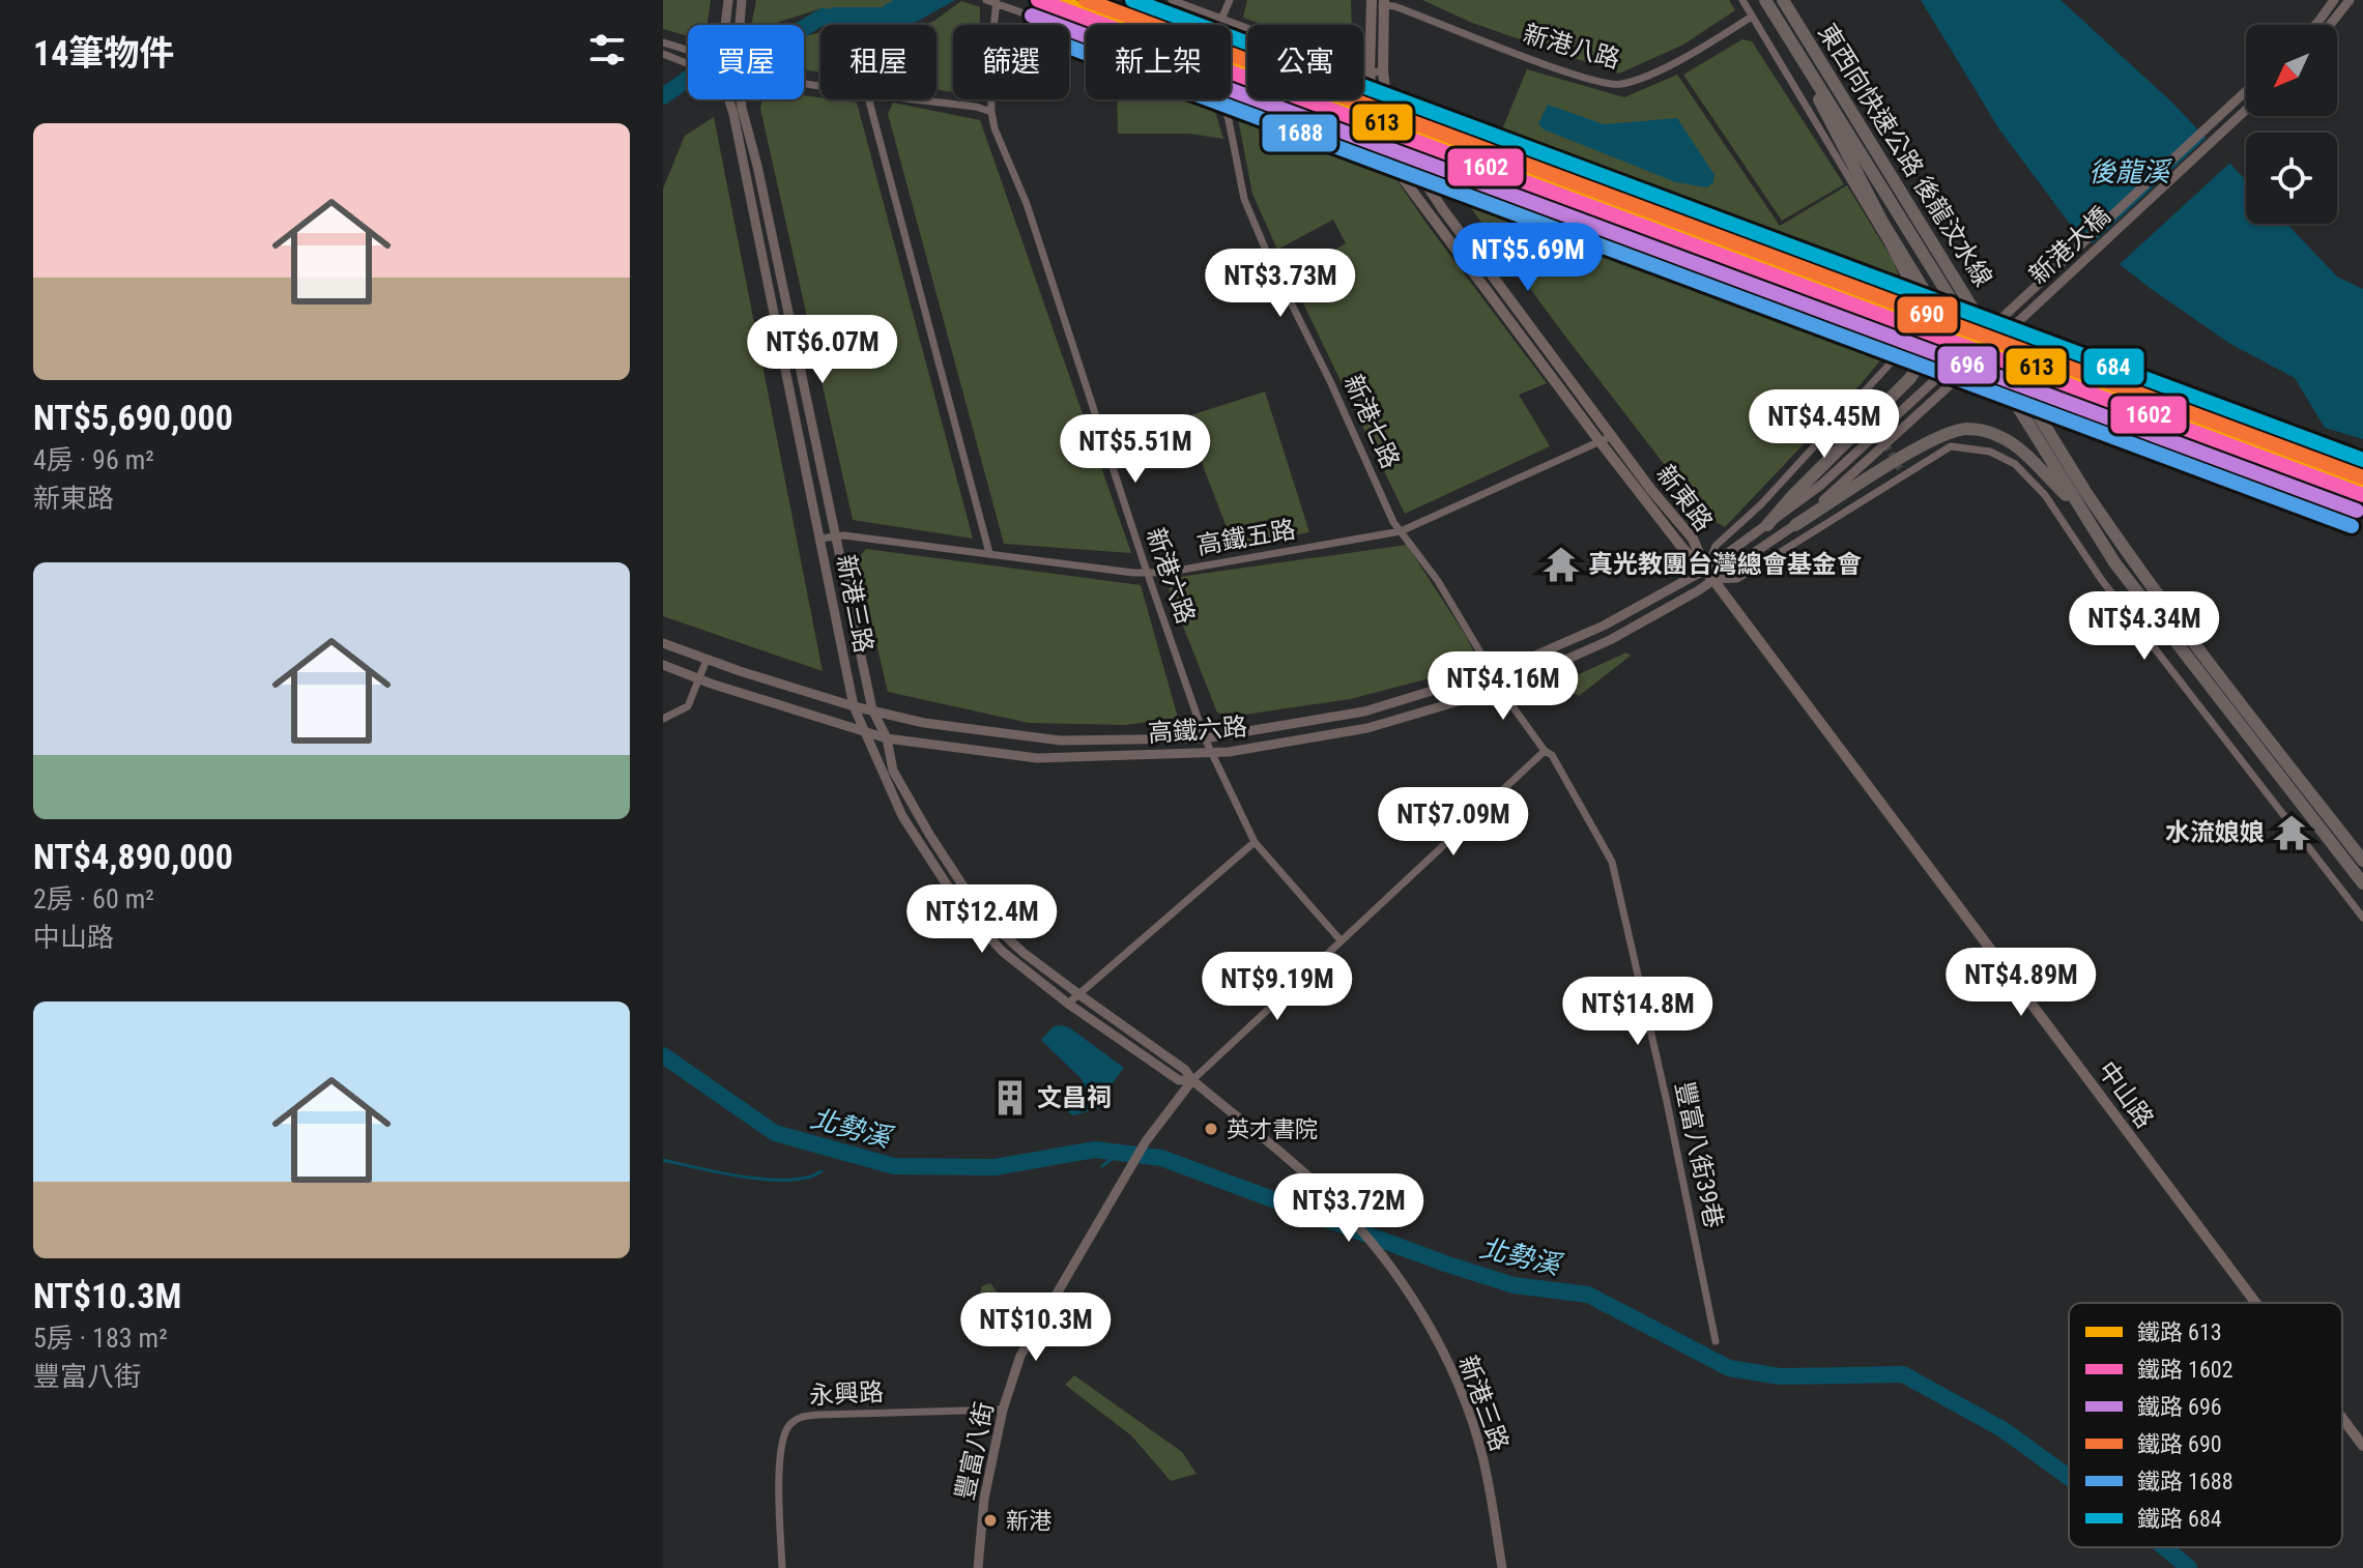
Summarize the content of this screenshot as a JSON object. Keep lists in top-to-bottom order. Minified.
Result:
{"streets":{"highway":["東西向快速公路 後龍汶水線"],"main road":["新東路","中山路"],"street":["新港八路","新港大橋","新港七路","高鐵五路","新港六路","新港三路","高鐵六路","豐富八街39巷","永興路","豐富八街"]},"crossings":[["新港八路","新東路"],["新港大橋","新東路"],["新港大橋","高鐵六路"],["新港大橋","中山路"],["新港七路","高鐵五路"],["新港七路","高鐵六路"],["新港七路","豐富八街39巷"],["新東路","高鐵五路"],["新東路","高鐵六路"],["新東路","中山路"],["高鐵五路","新港六路"],["高鐵五路","新港三路"],["新港六路","高鐵六路"],["新港三路","高鐵六路"],["新港三路","豐富八街"],["高鐵六路","中山路"],["永興路","豐富八街"]],"water":["後龍溪","北勢溪"],"places":{"temple":["真光教團台灣總會基金會","水流娘娘"],"building":["文昌祠"],"other":["英才書院","新港"]},"lines":["rail line 613","rail line 1602","rail line 690","rail line 684","rail line 696","rail line 1688"],"legend":["鐵路 613","鐵路 1602","鐵路 696","鐵路 690","鐵路 1688","鐵路 684"],"north":"bottom left","page":{"heading":"14筆物件","chip":["買屋","租屋","篩選","新上架","公寓"],"list":[{"name":"NT$5,690,000","note":"4房 · 96 m² · 新東路"},{"name":"NT$4,890,000","note":"2房 · 60 m² · 中山路"},{"name":"NT$10.3M","note":"5房 · 183 m² · 豐富八街"}],"price":["NT$5.69M","NT$3.73M","NT$6.07M","NT$4.45M","NT$5.51M","NT$4.34M","NT$4.16M","NT$7.09M","NT$12.4M","NT$4.89M","NT$9.19M","NT$14.8M","NT$3.72M","NT$10.3M"]}}
